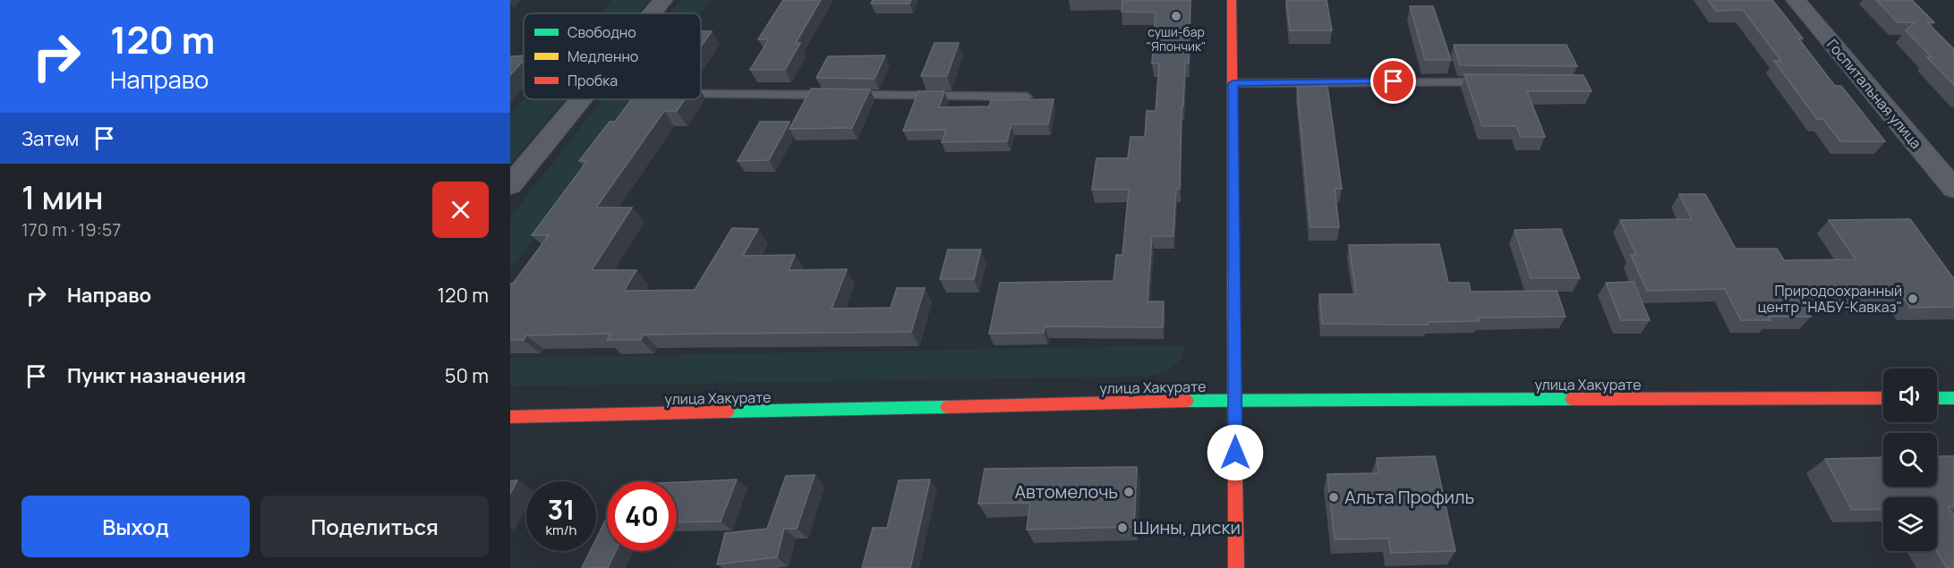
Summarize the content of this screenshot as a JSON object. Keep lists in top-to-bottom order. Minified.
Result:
{"streets":{"main road":["улица Хакурате"],"street":["Госпитальная улица"]},"places":["суши-бар \"Япончик\"","Природоохранный центр \"НАБУ-Кавказ\"","Автомелочь","Альта Профиль","Шины, диски"],"legend":["Свободно","Медленно","Пробка"],"page":{"turn":["120 m","Направо"],"then":"Затем","heading":["1 мин","170 m · 19:57"],"list":[{"name":"Направо","value":"120 m"},{"name":"Пункт назначения","value":"50 m"}],"speed":"31 km/h","limit":"40","buttons":["Выход","Поделиться"]}}
